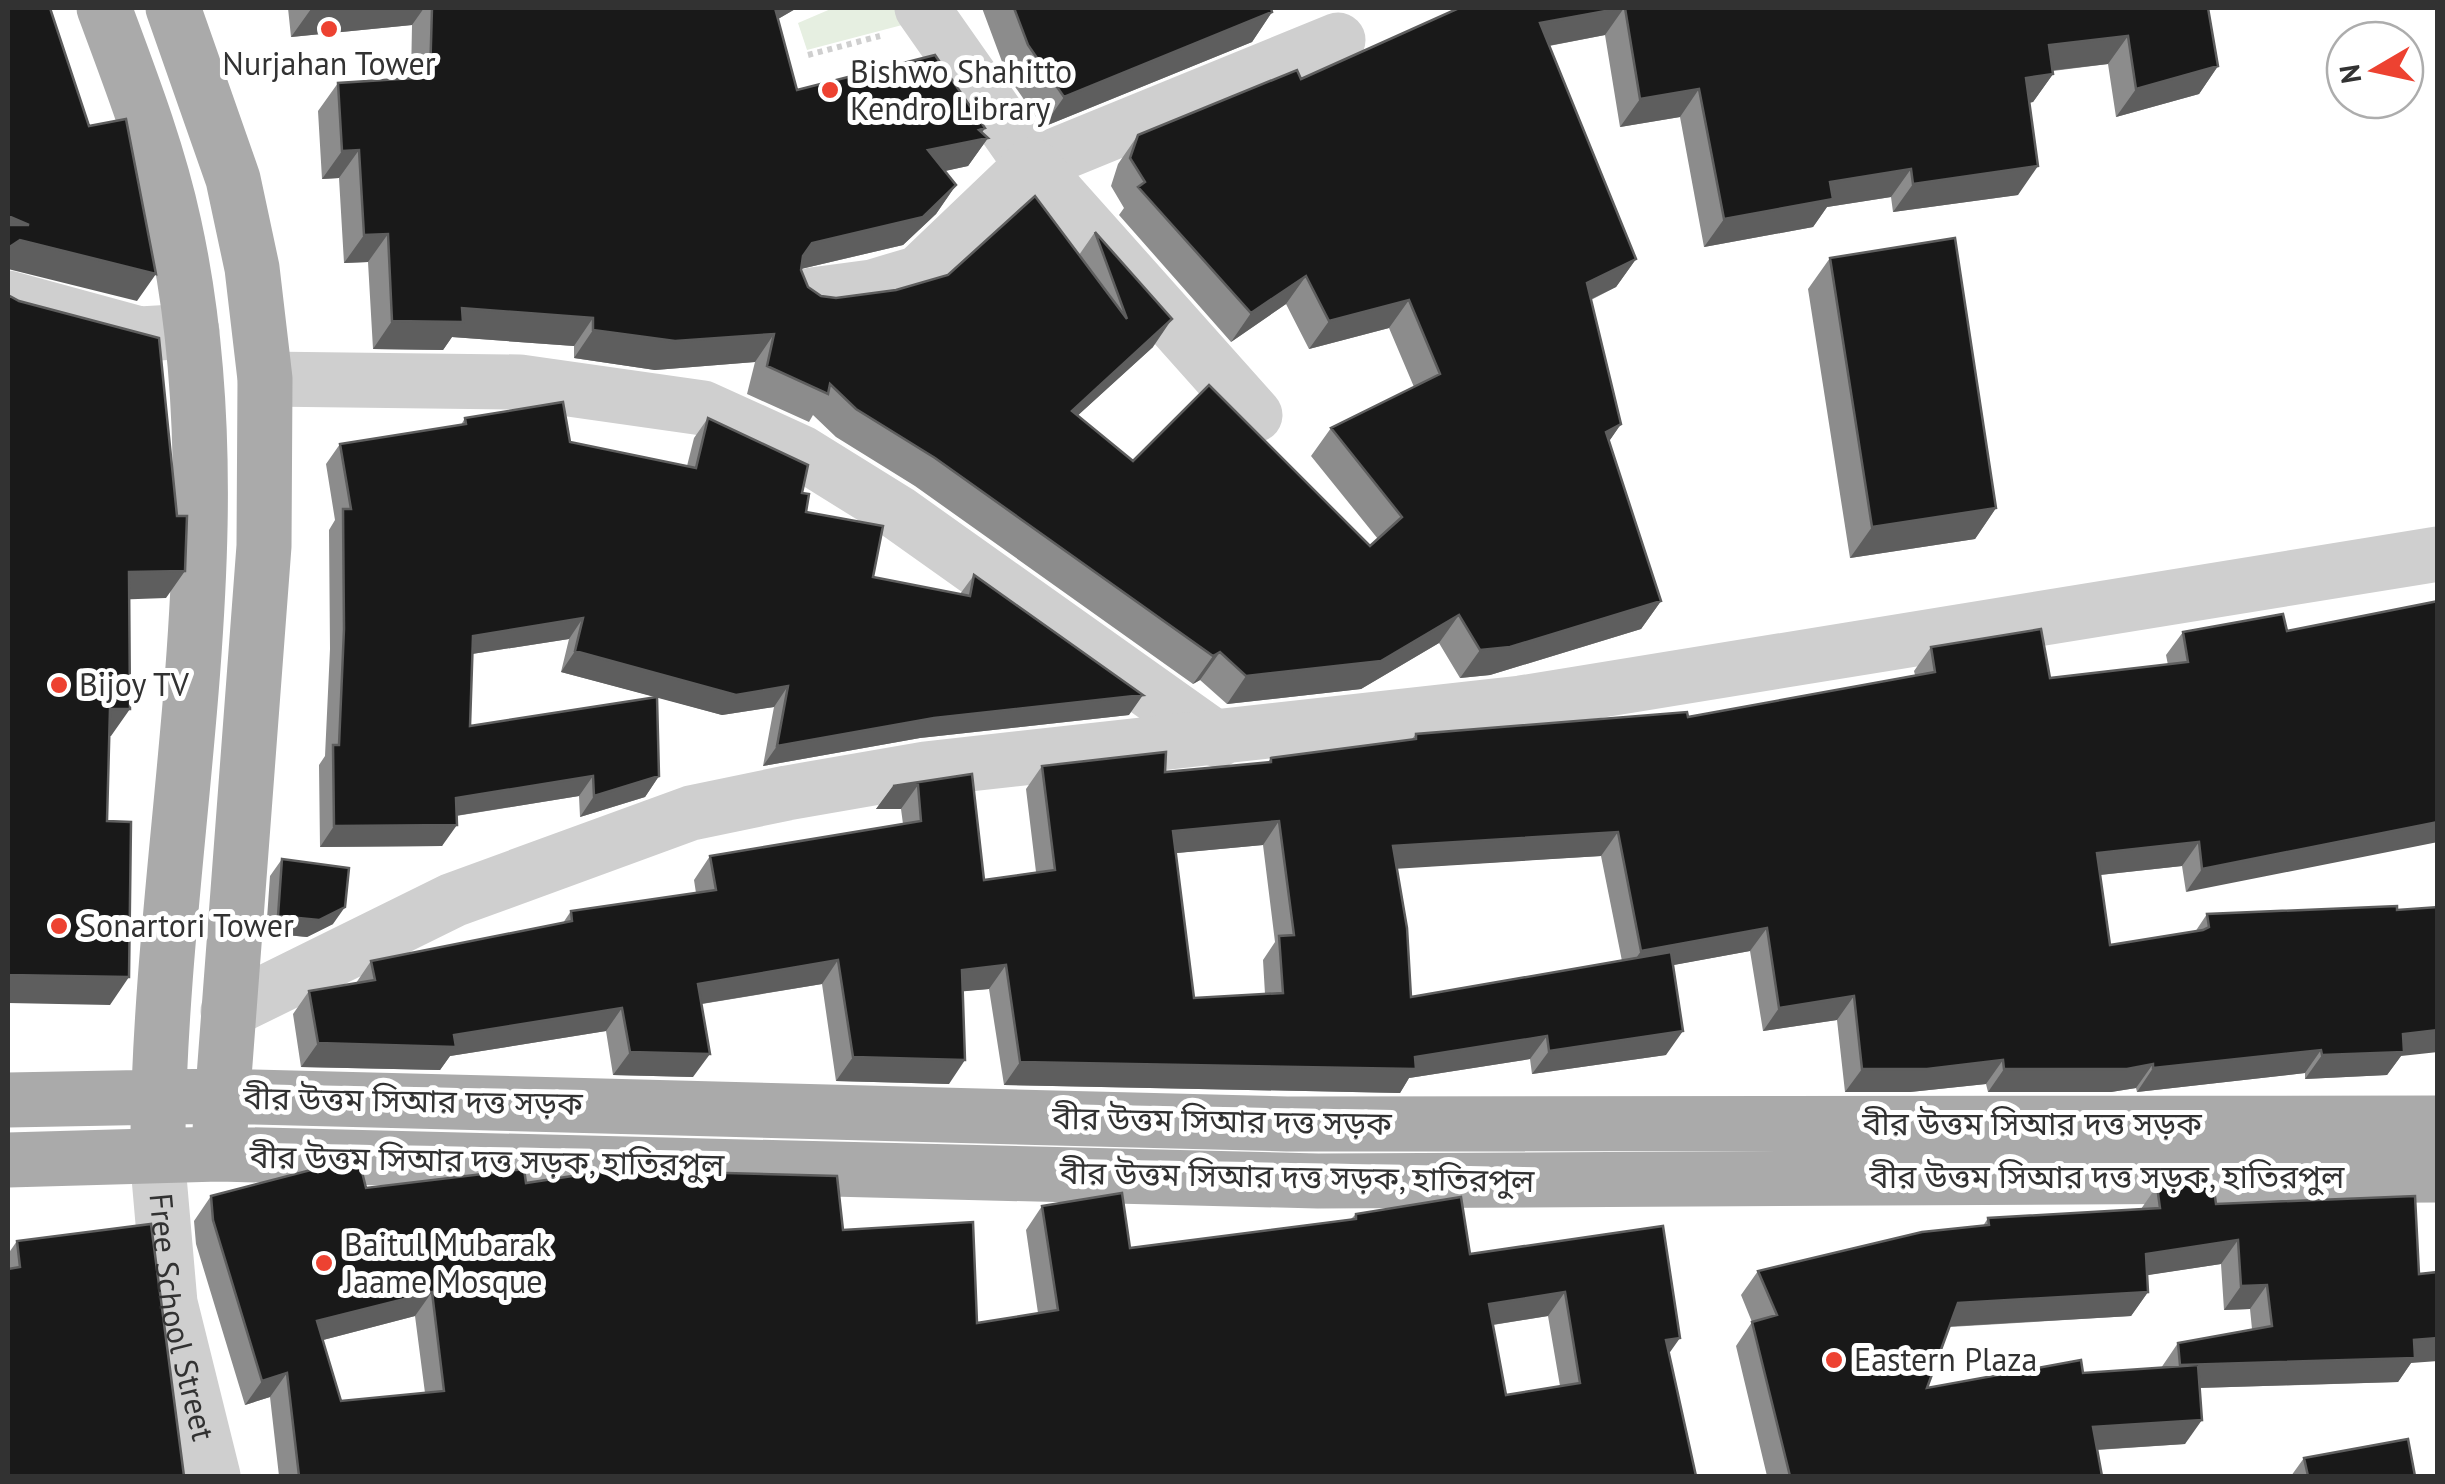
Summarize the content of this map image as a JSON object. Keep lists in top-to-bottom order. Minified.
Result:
{"streets":{"main road":["বীর উত্তম সিআর দত্ত সড়ক","বীর উত্তম সিআর দত্ত সড়ক, হাতিরপুল"],"street":["Free School Street"]},"crossings":[["বীর উত্তম সিআর দত্ত সড়ক","বীর উত্তম সিআর দত্ত সড়ক, হাতিরপুল"],["বীর উত্তম সিআর দত্ত সড়ক, হাতিরপুল","Free School Street"]],"places":["Nurjahan Tower","Bishwo Shahitto Kendro Library","Bijoy TV","Sonartori Tower","Baitul Mubarak Jaame Mosque","Eastern Plaza"],"north":"left"}
